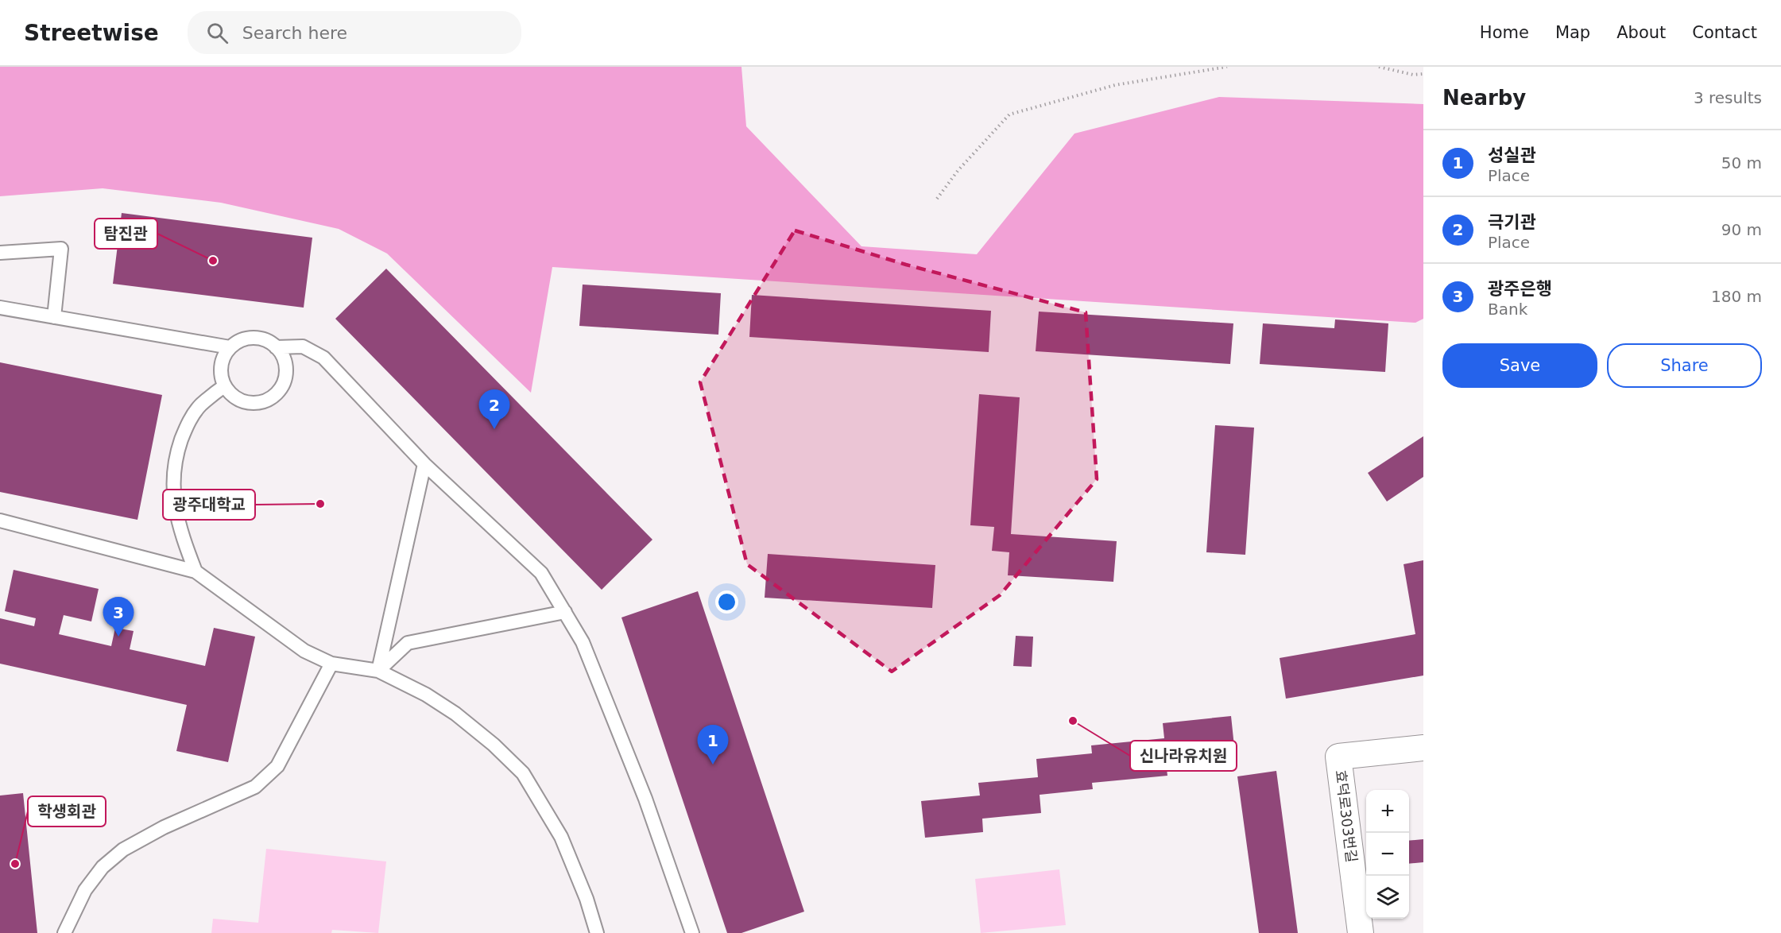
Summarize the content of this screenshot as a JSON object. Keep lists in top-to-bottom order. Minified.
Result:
{"streets":{"street":["효덕로303번길"]},"places":["탐진관","광주대학교","신나라유치원","학생회관"],"page":{"header":"Streetwise","search":"Search here","nav":["Home","Map","About","Contact"],"heading":["Nearby","3 results"],"list":[{"mark":"1","name":"성실관","note":"Place","value":"50 m"},{"mark":"2","name":"극기관","note":"Place","value":"90 m"},{"mark":"3","name":"광주은행","note":"Bank","value":"180 m"}],"buttons":["Save","Share"],"pins":["2","3","1"],"map_buttons":["+","−"]}}
